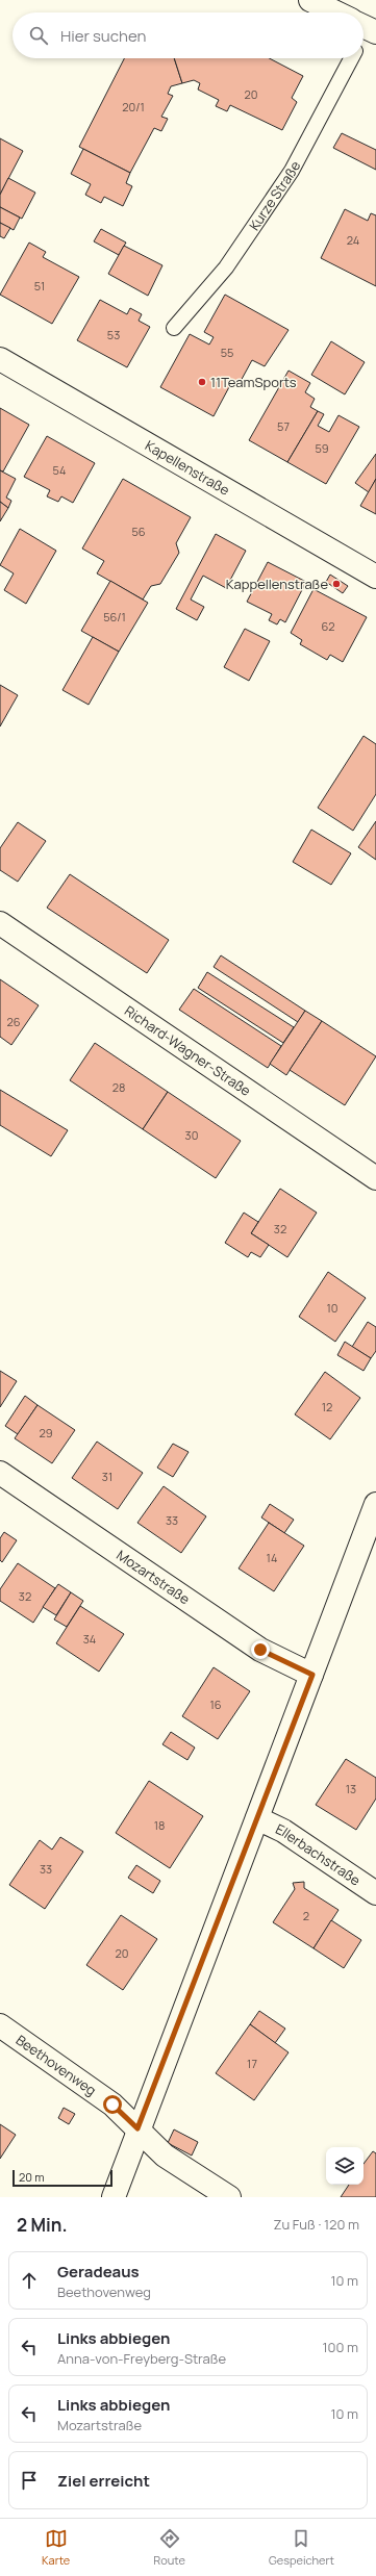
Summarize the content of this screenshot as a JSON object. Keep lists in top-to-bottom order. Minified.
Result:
{"streets":{"street":["Kapellenstraße","Richard-Wagner-Straße","Mozartstraße","Ellerbachstraße","Beethovenweg"],"lane":["Kurze Straße"]},"places":["11TeamSports","Kappellenstraße"],"house_numbers":["20","20/1","24","51","53","55","57","59","54","56","56/1","62","26","28","30","32","10","12","29","31","33","14","32","34","16","13","18","33","2","20","17"],"scale_bar":"20 m","page":{"search":"Hier suchen","scale":"20 m","heading":["2 Min.","Zu Fuß · 120 m"],"list":[["Geradeaus","Beethovenweg","10 m"],["Links abbiegen","Anna-von-Freyberg-Straße","100 m"],["Links abbiegen","Mozartstraße","10 m"],"Ziel erreicht"],"nav":["Karte","Route","Gespeichert"]}}
